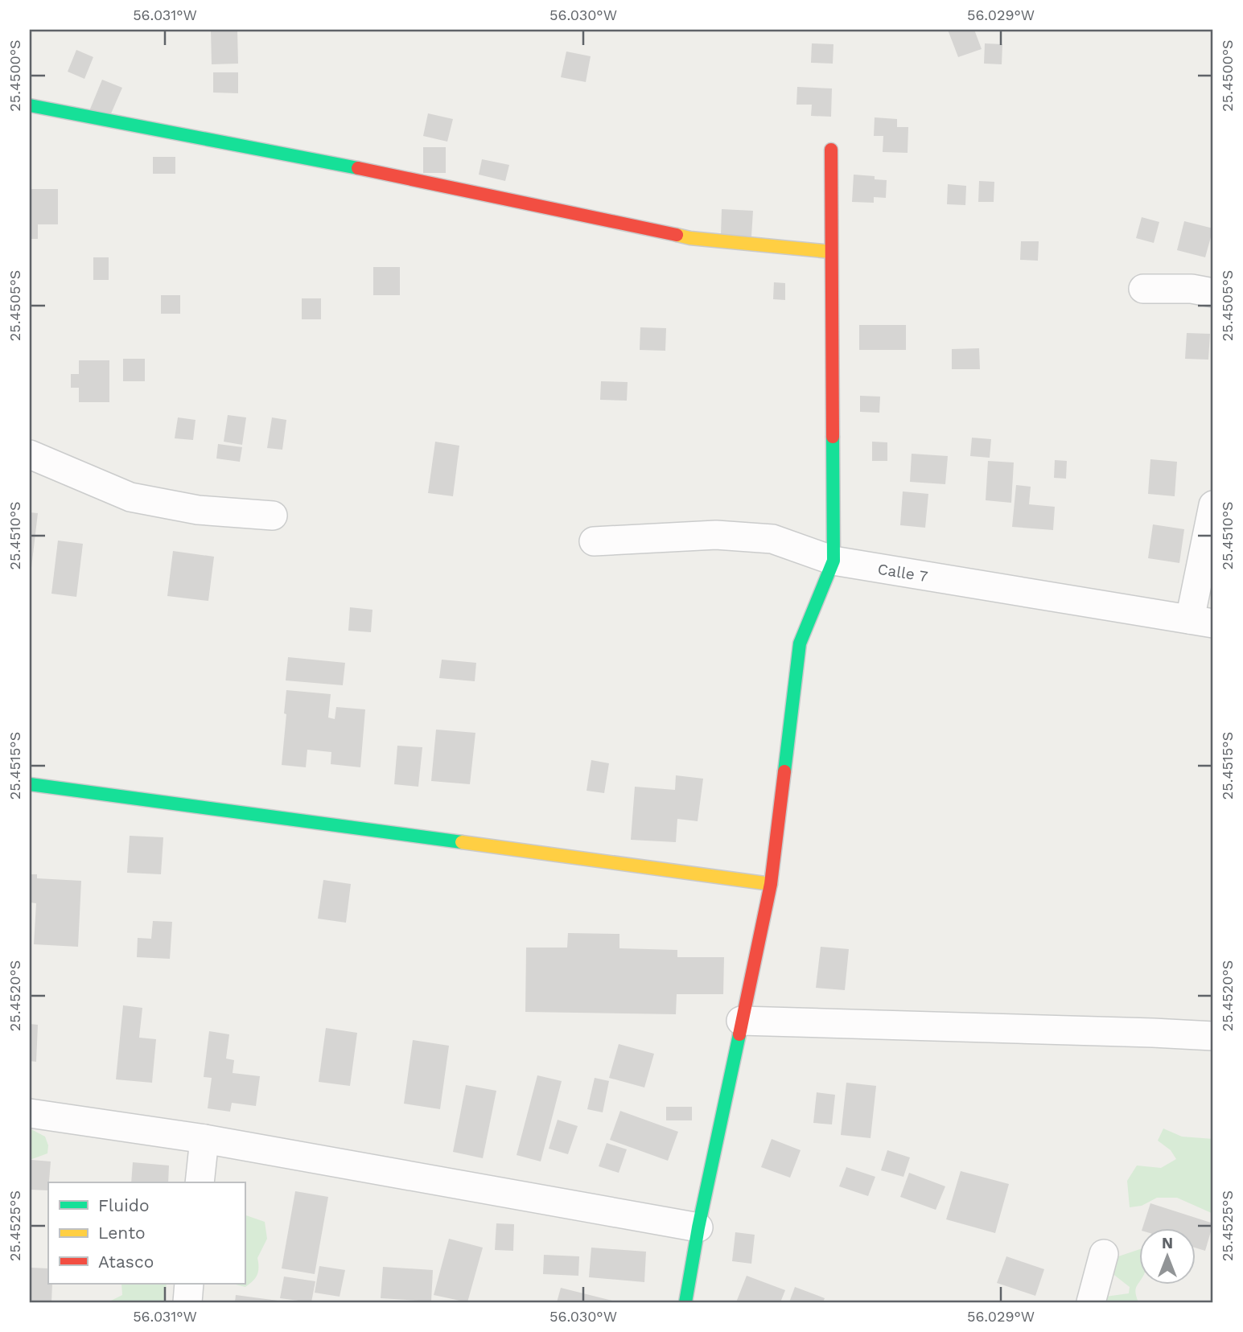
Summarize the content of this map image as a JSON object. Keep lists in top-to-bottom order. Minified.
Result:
{"streets":{"street":["Calle 7"]},"legend":["Fluido","Lento","Atasco"],"north":"top","coordinates":["56.031°W","56.030°W","56.029°W","25.4500°S","25.4505°S","25.4510°S","25.4515°S","25.4520°S","25.4525°S"]}
